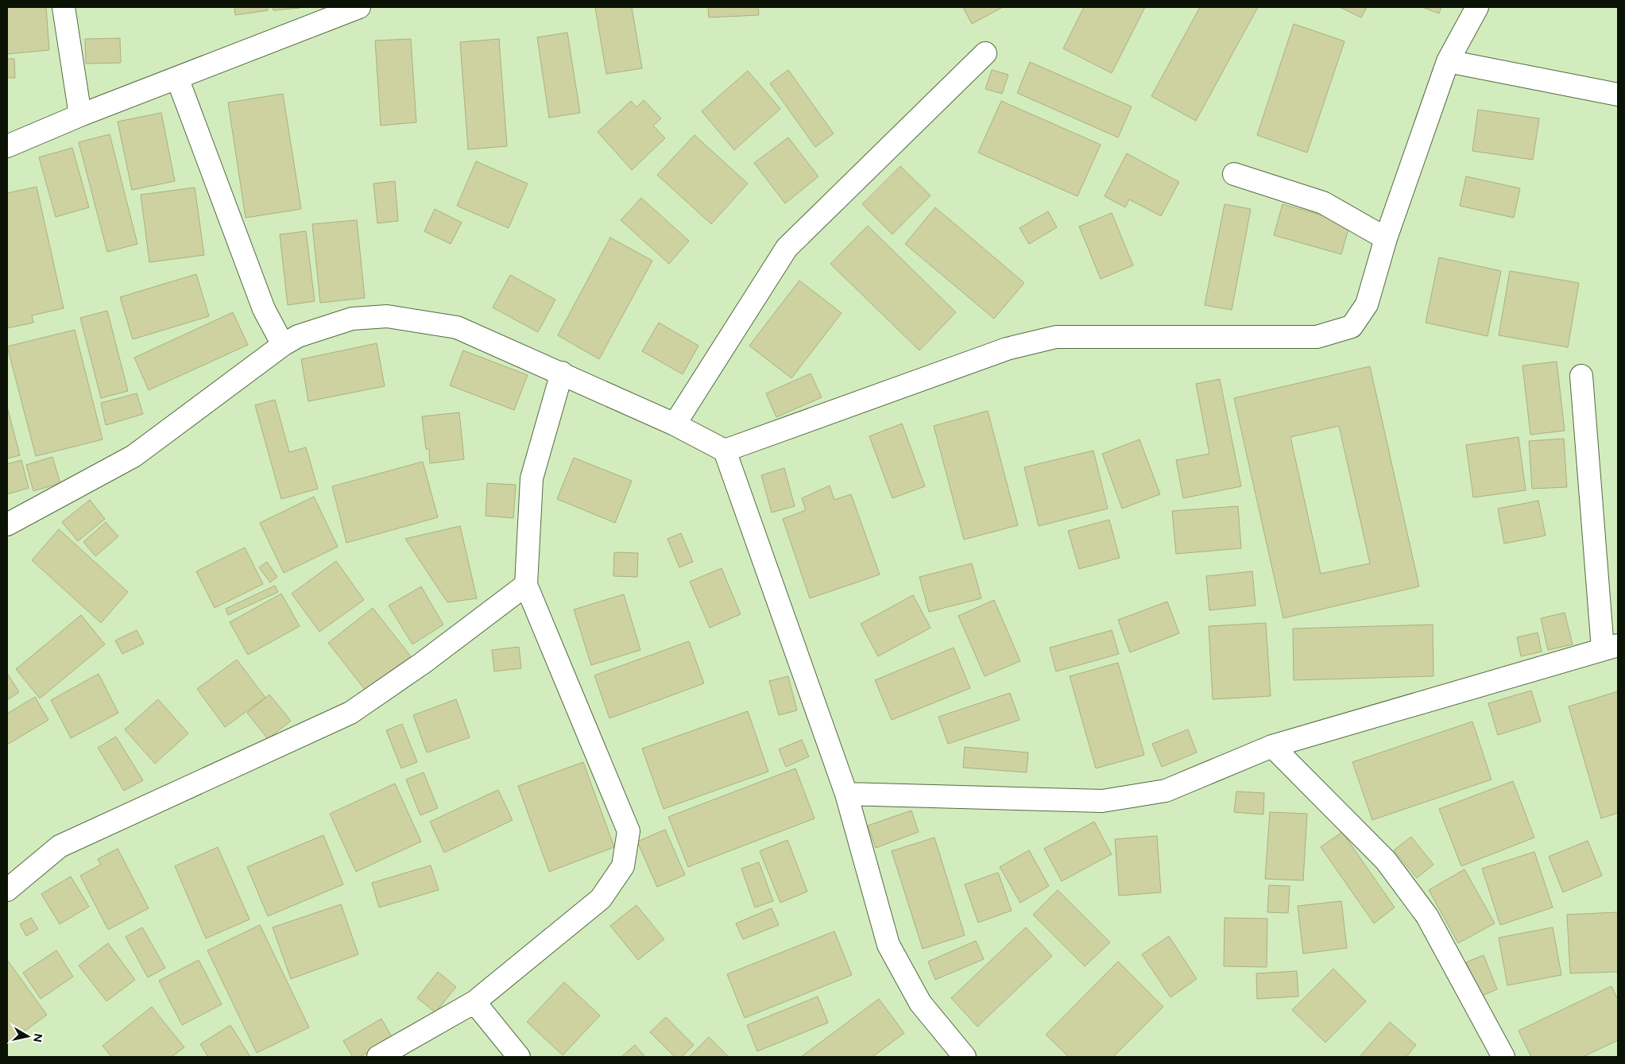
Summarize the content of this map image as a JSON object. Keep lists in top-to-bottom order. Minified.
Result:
{"north":"right"}
